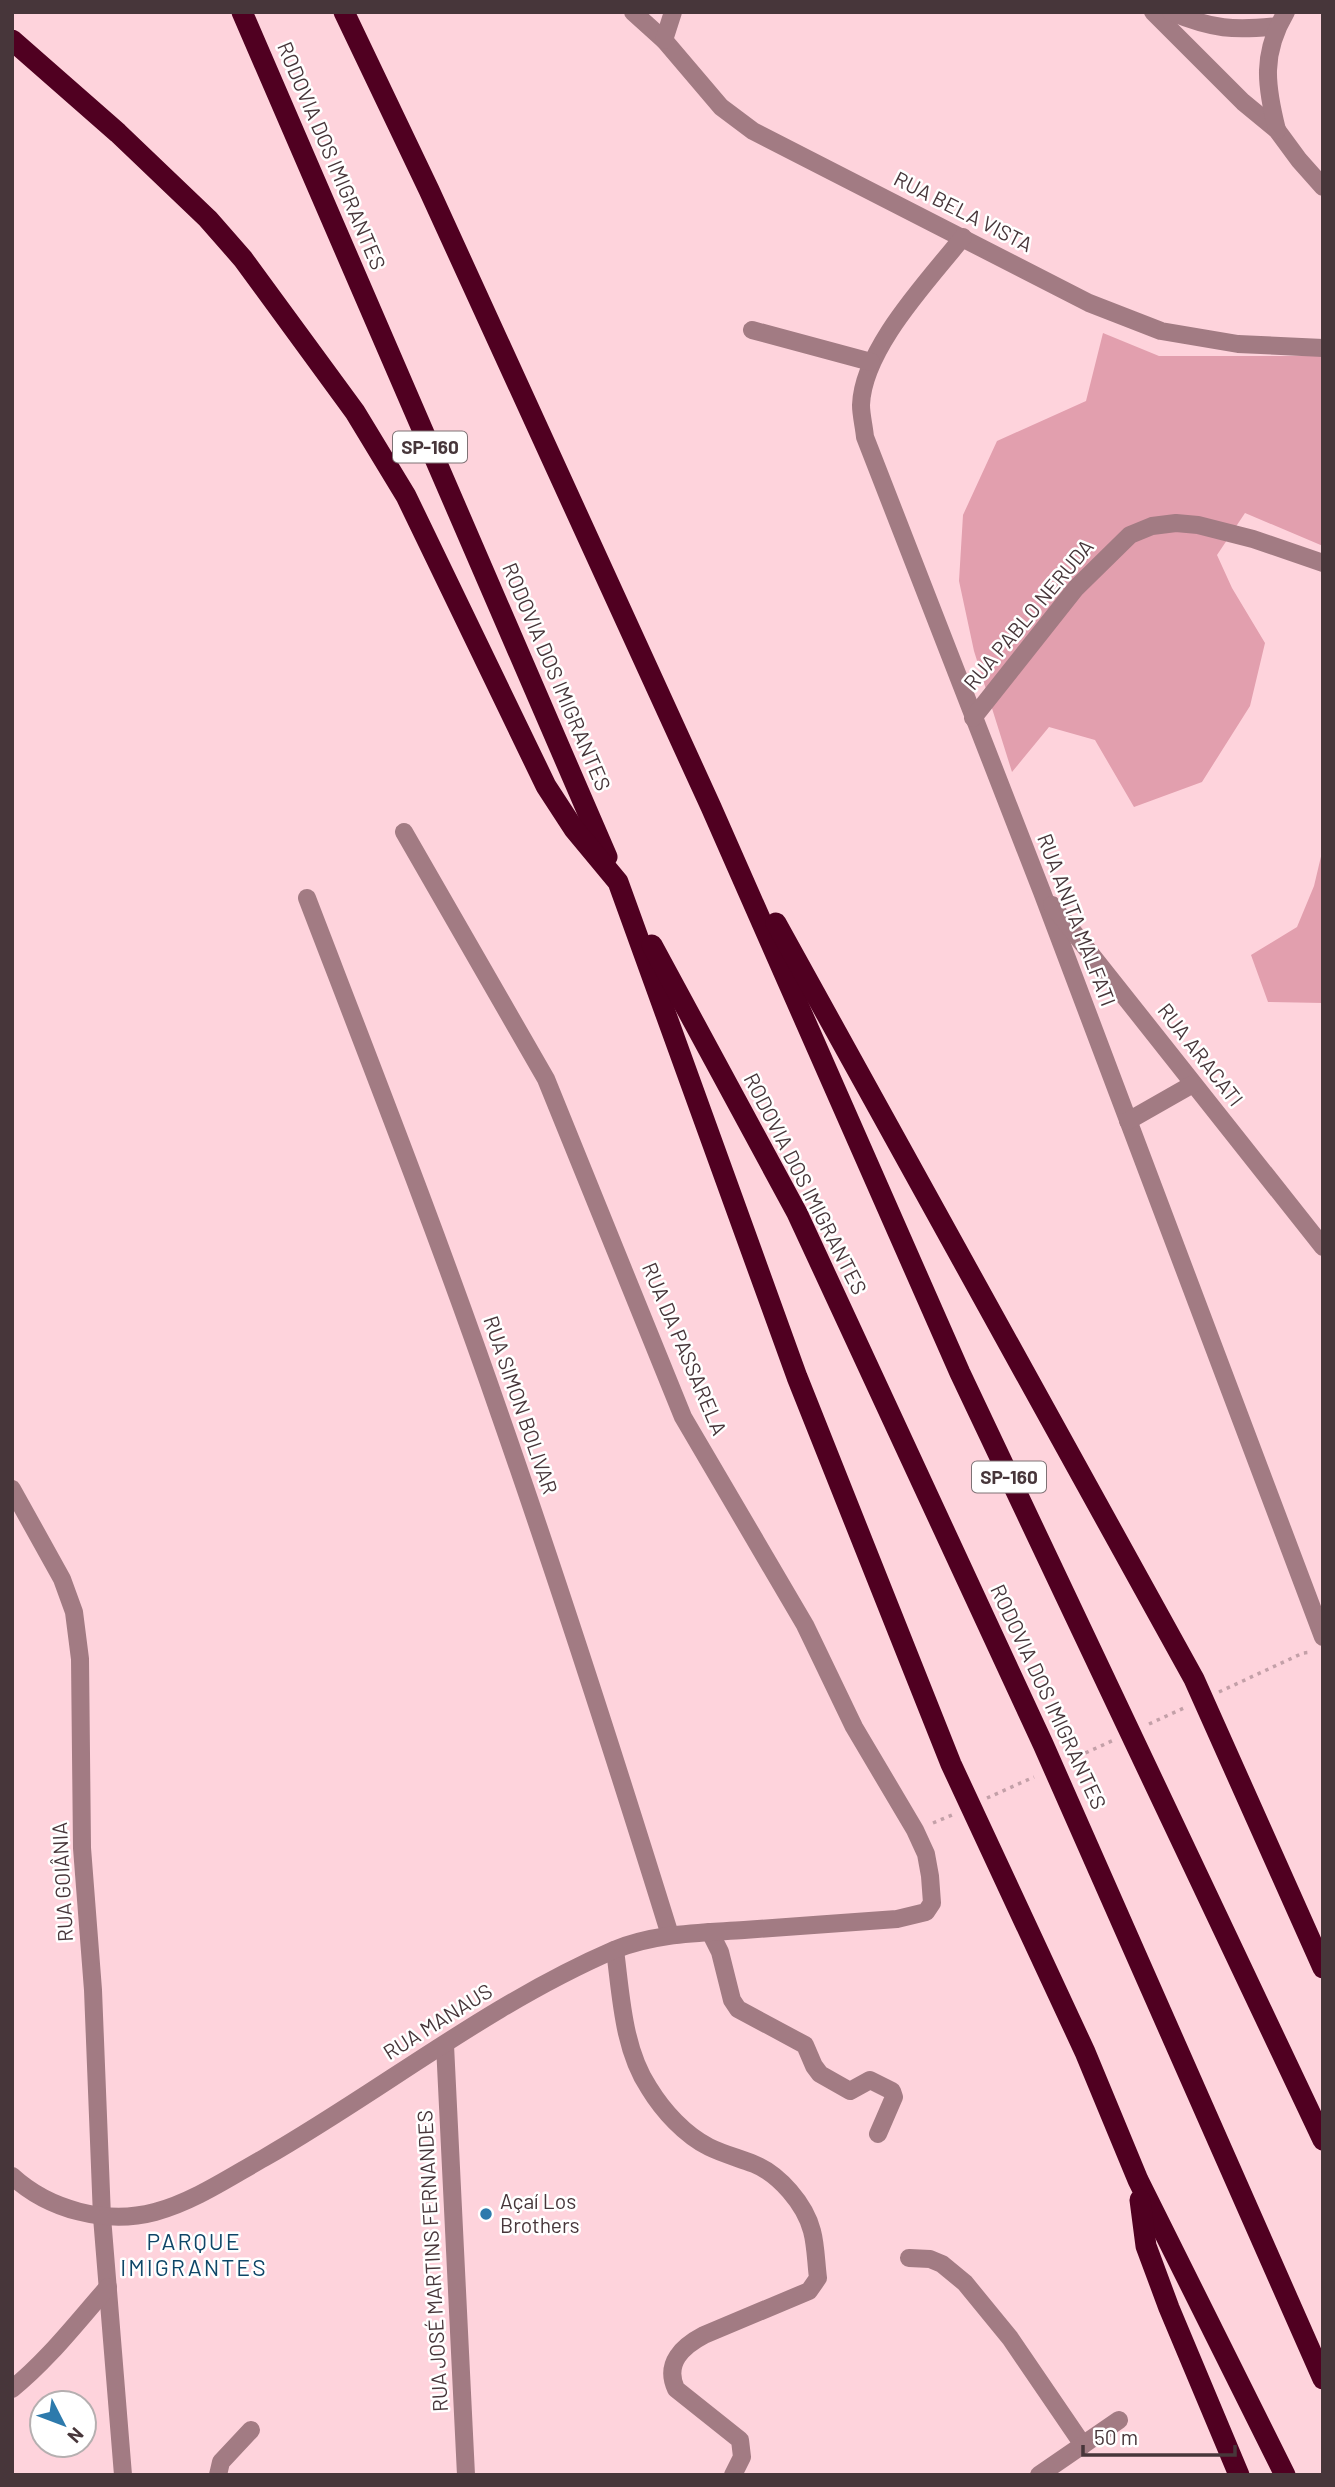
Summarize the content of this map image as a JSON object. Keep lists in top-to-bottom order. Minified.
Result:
{"streets":{"highway":["RODOVIA DOS IMIGRANTES","SP-160"],"street":["RUA BELA VISTA","RUA PABLO NERUDA","RUA ANITA MALFATI","RUA ARACATI","RUA DA PASSARELA","RUA SIMON BOLIVAR","RUA GOIÂNIA","RUA MANAUS","RUA JOSÉ MARTINS FERNANDES"]},"crossings":[["RUA BELA VISTA","RUA ANITA MALFATI"],["RUA PABLO NERUDA","RUA ANITA MALFATI"],["RUA ANITA MALFATI","RUA ARACATI"],["RUA DA PASSARELA","RUA MANAUS"],["RUA SIMON BOLIVAR","RUA MANAUS"],["RUA GOIÂNIA","RUA MANAUS"],["RUA MANAUS","RUA JOSÉ MARTINS FERNANDES"]],"districts":["PARQUE IMIGRANTES"],"places":["Açaí Los Brothers"],"scale_bar":"50 m","north":"bottom right"}
